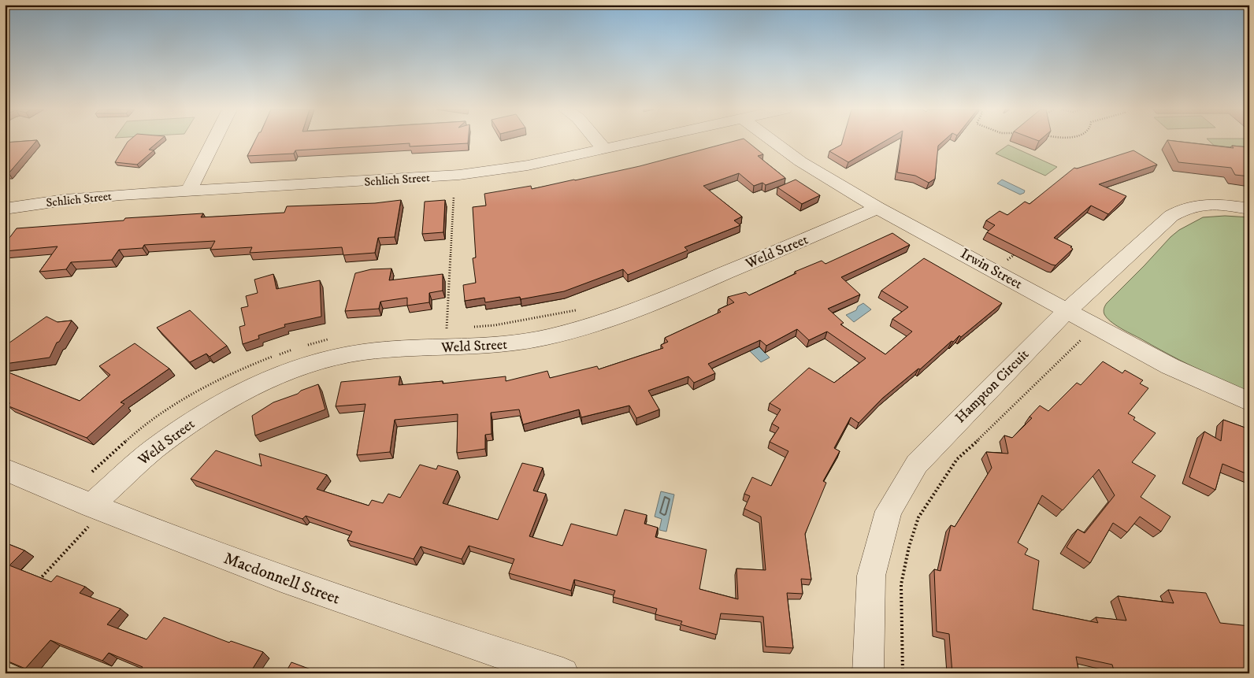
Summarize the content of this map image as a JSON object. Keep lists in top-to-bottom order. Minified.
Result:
{"streets":{"street":["Schlich Street","Weld Street","Irwin Street","Hampton Circuit","Macdonnell Street"]},"crossings":[["Weld Street","Irwin Street"],["Weld Street","Macdonnell Street"],["Irwin Street","Hampton Circuit"]]}
